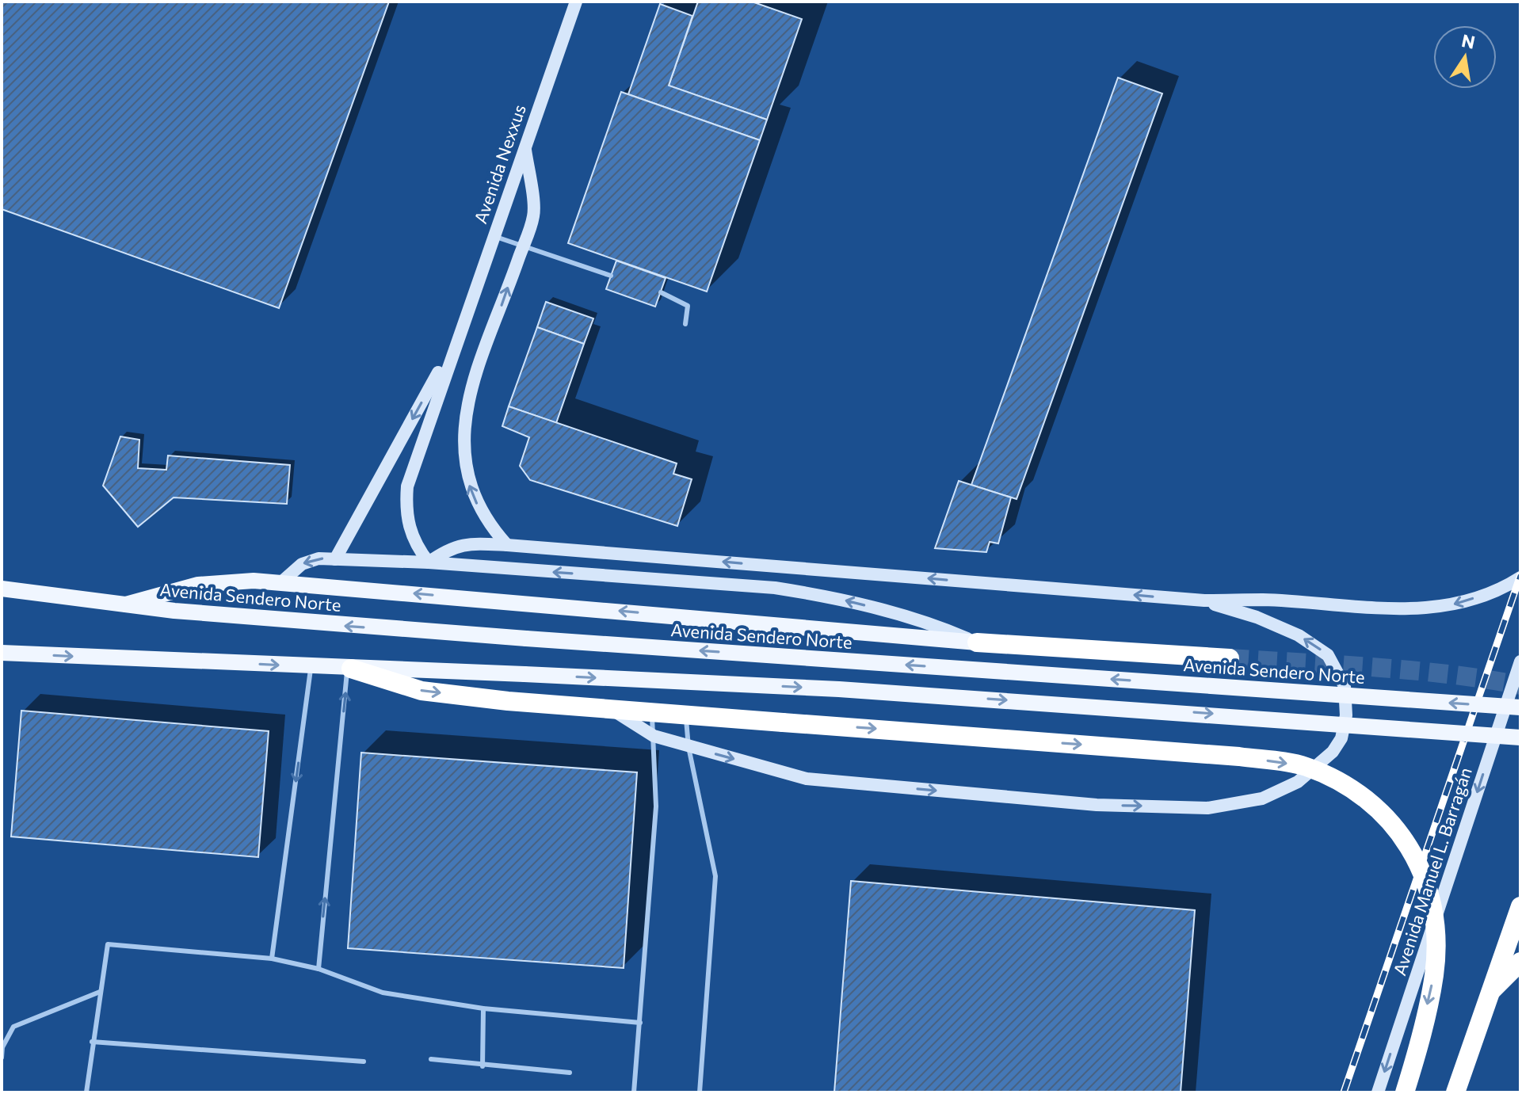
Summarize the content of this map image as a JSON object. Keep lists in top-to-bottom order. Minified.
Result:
{"streets":{"main road":["Avenida Sendero Norte"],"street":["Avenida Nexxus","Avenida Manuel L. Barragán"]},"one_way":["Avenida Manuel L. Barragán"],"north":"top"}
